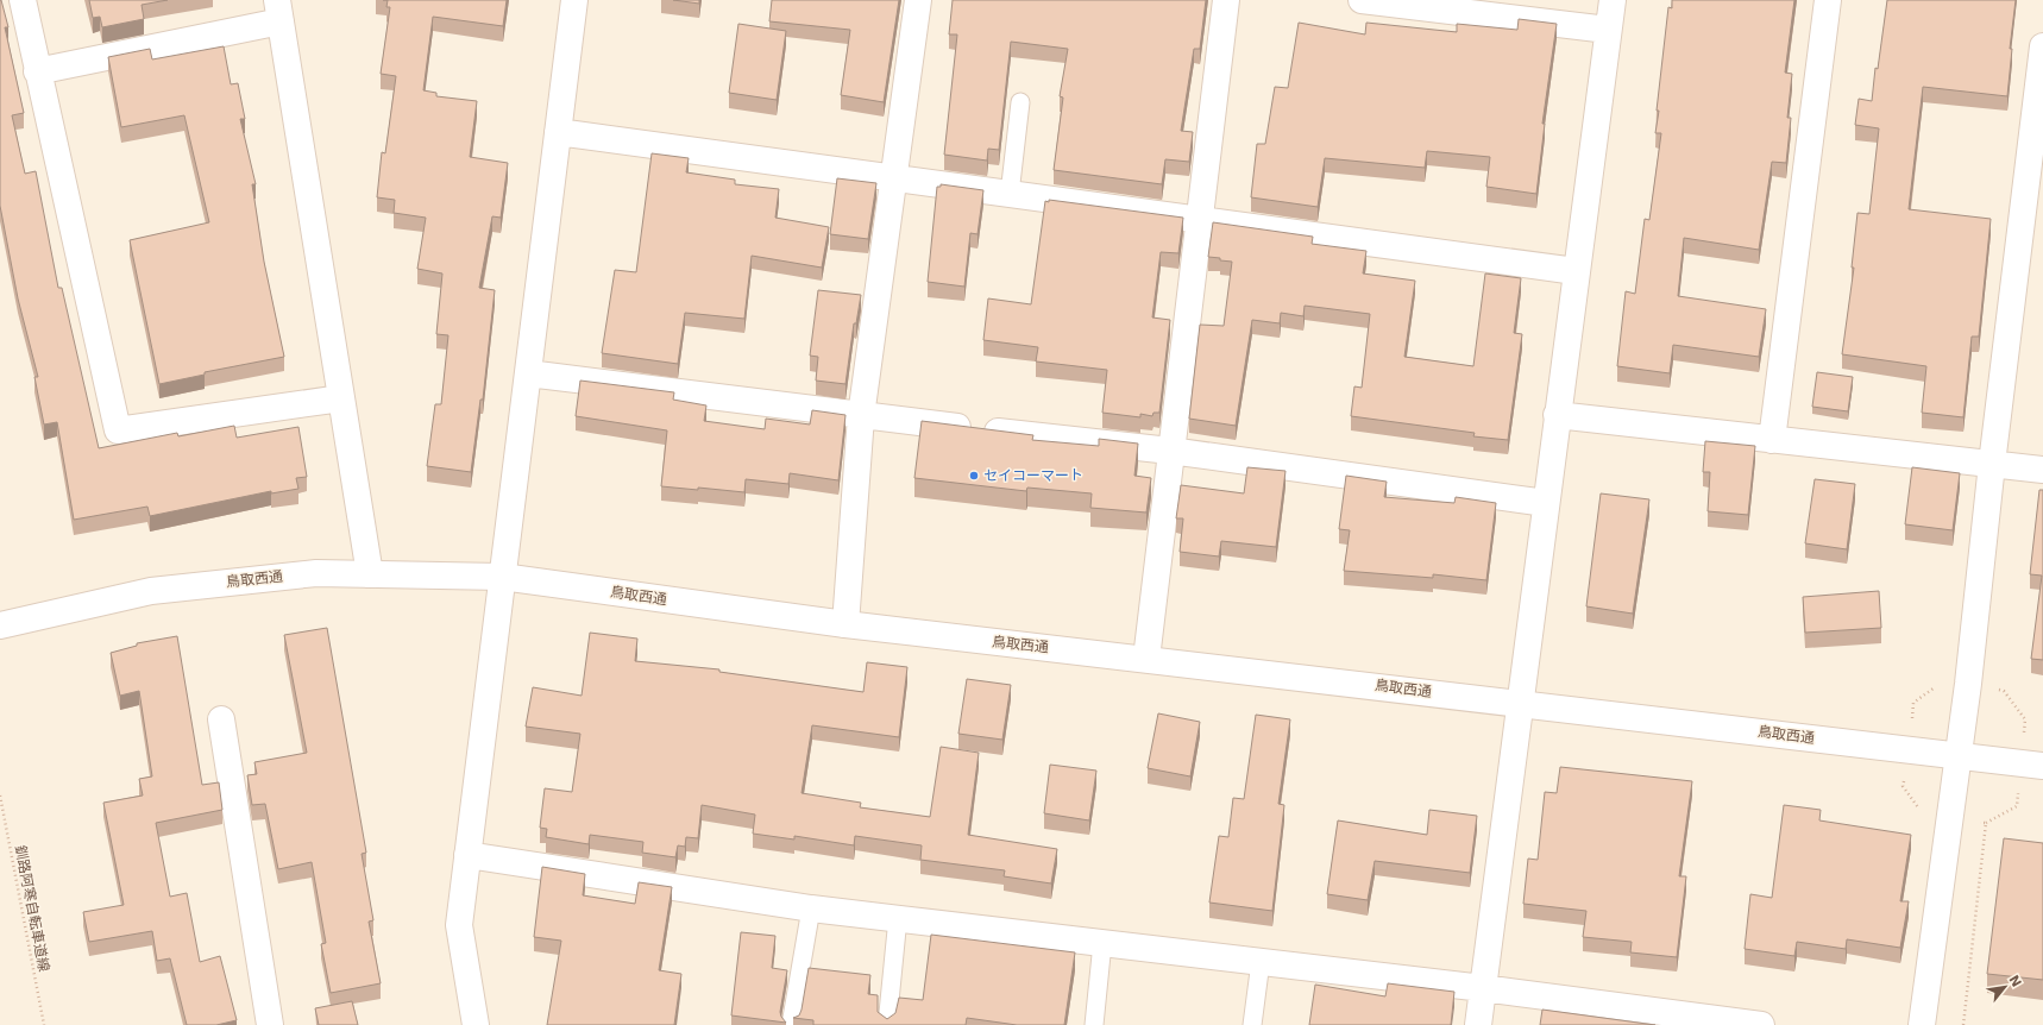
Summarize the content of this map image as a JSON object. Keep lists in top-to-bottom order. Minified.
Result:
{"streets":{"street":["鳥取西通"],"path":["釧路阿寒自転車道線"]},"places":["セイコーマート"],"north":"top right"}
